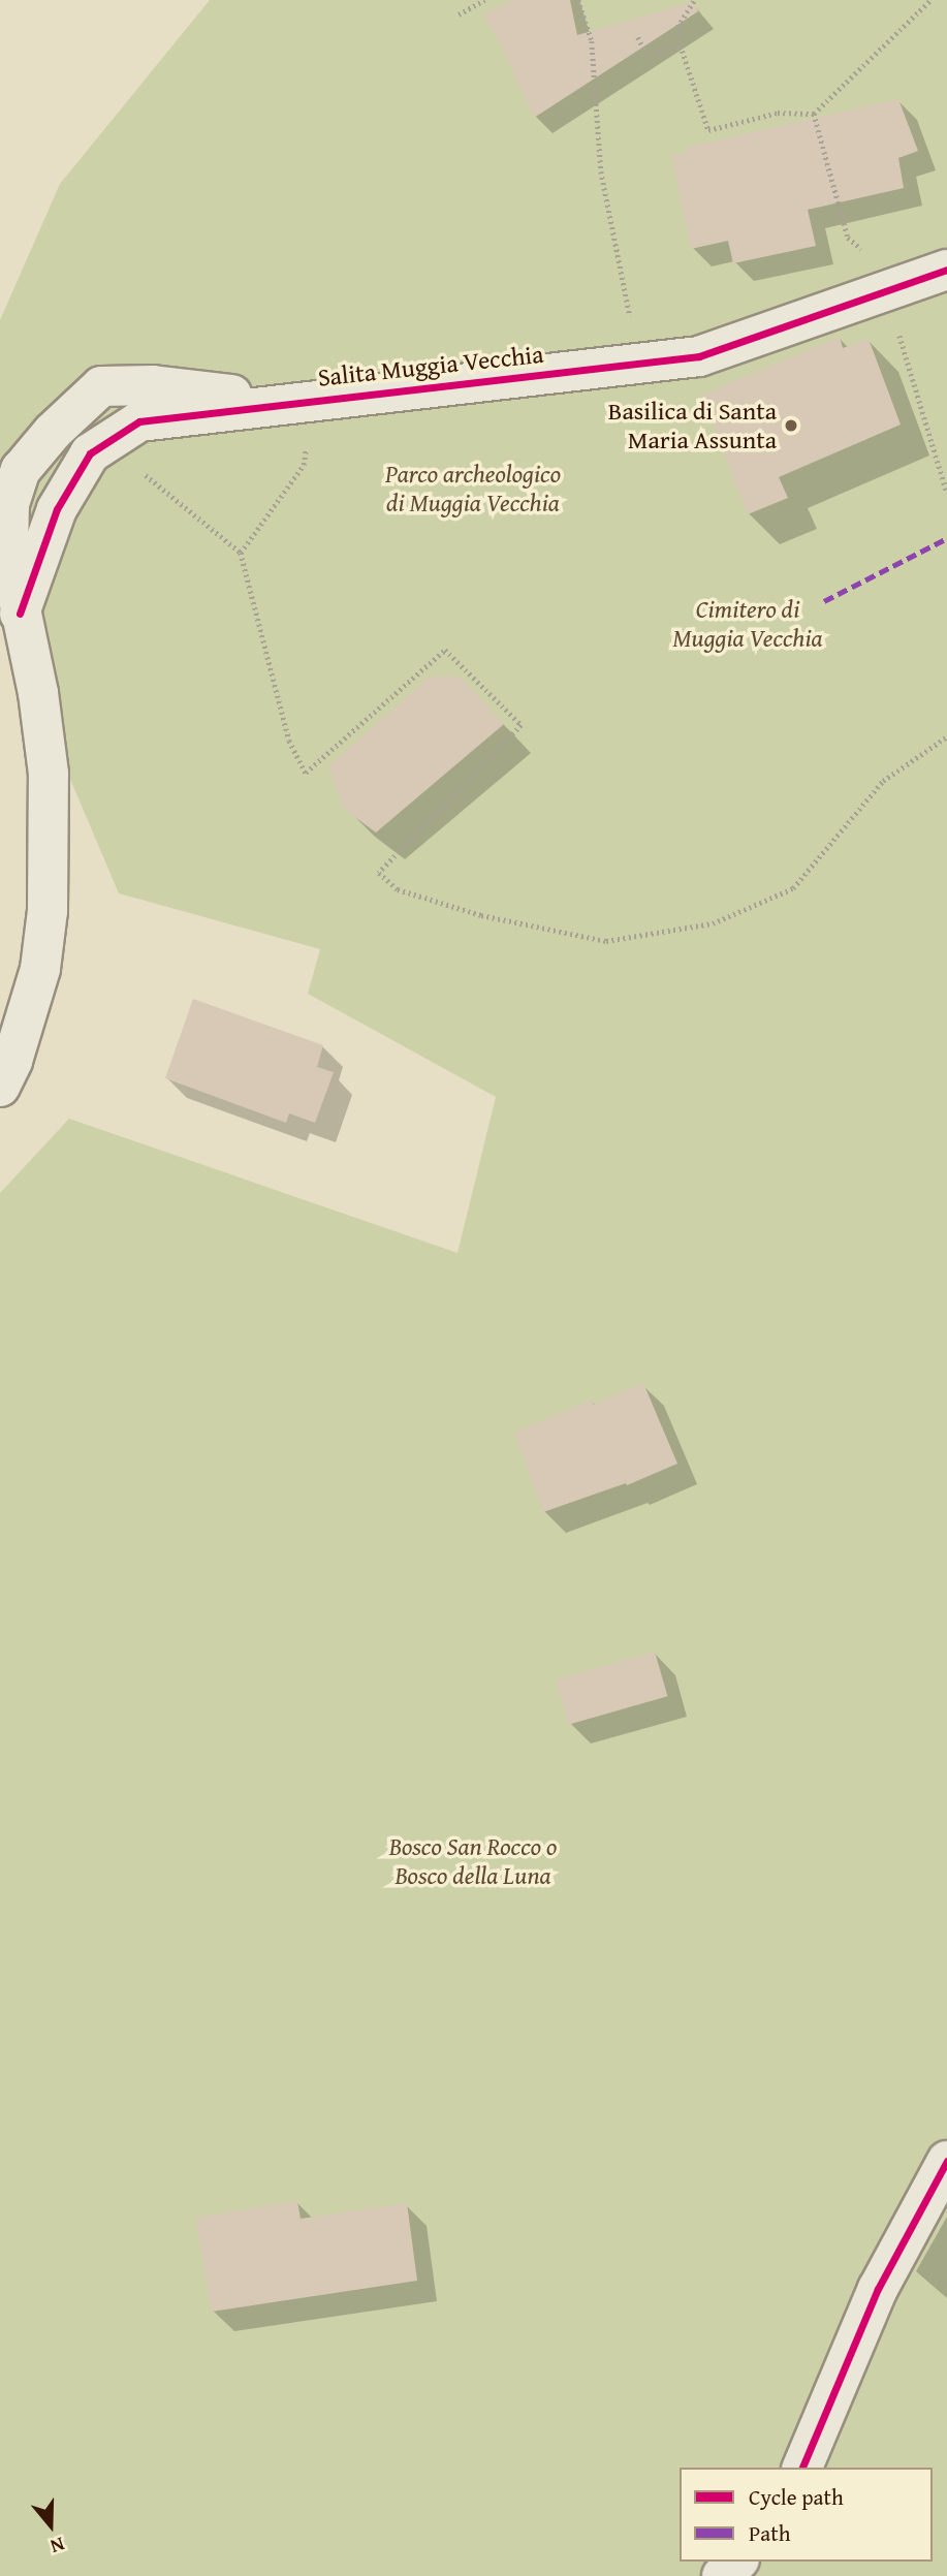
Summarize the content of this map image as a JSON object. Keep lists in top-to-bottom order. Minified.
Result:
{"streets":{"street":["Salita Muggia Vecchia"]},"parks":["Parco archeologico di Muggia Vecchia","Cimitero di Muggia Vecchia","Bosco San Rocco o Bosco della Luna"],"places":["Basilica di Santa Maria Assunta"],"legend":["Cycle path","Path"],"north":"bottom"}
